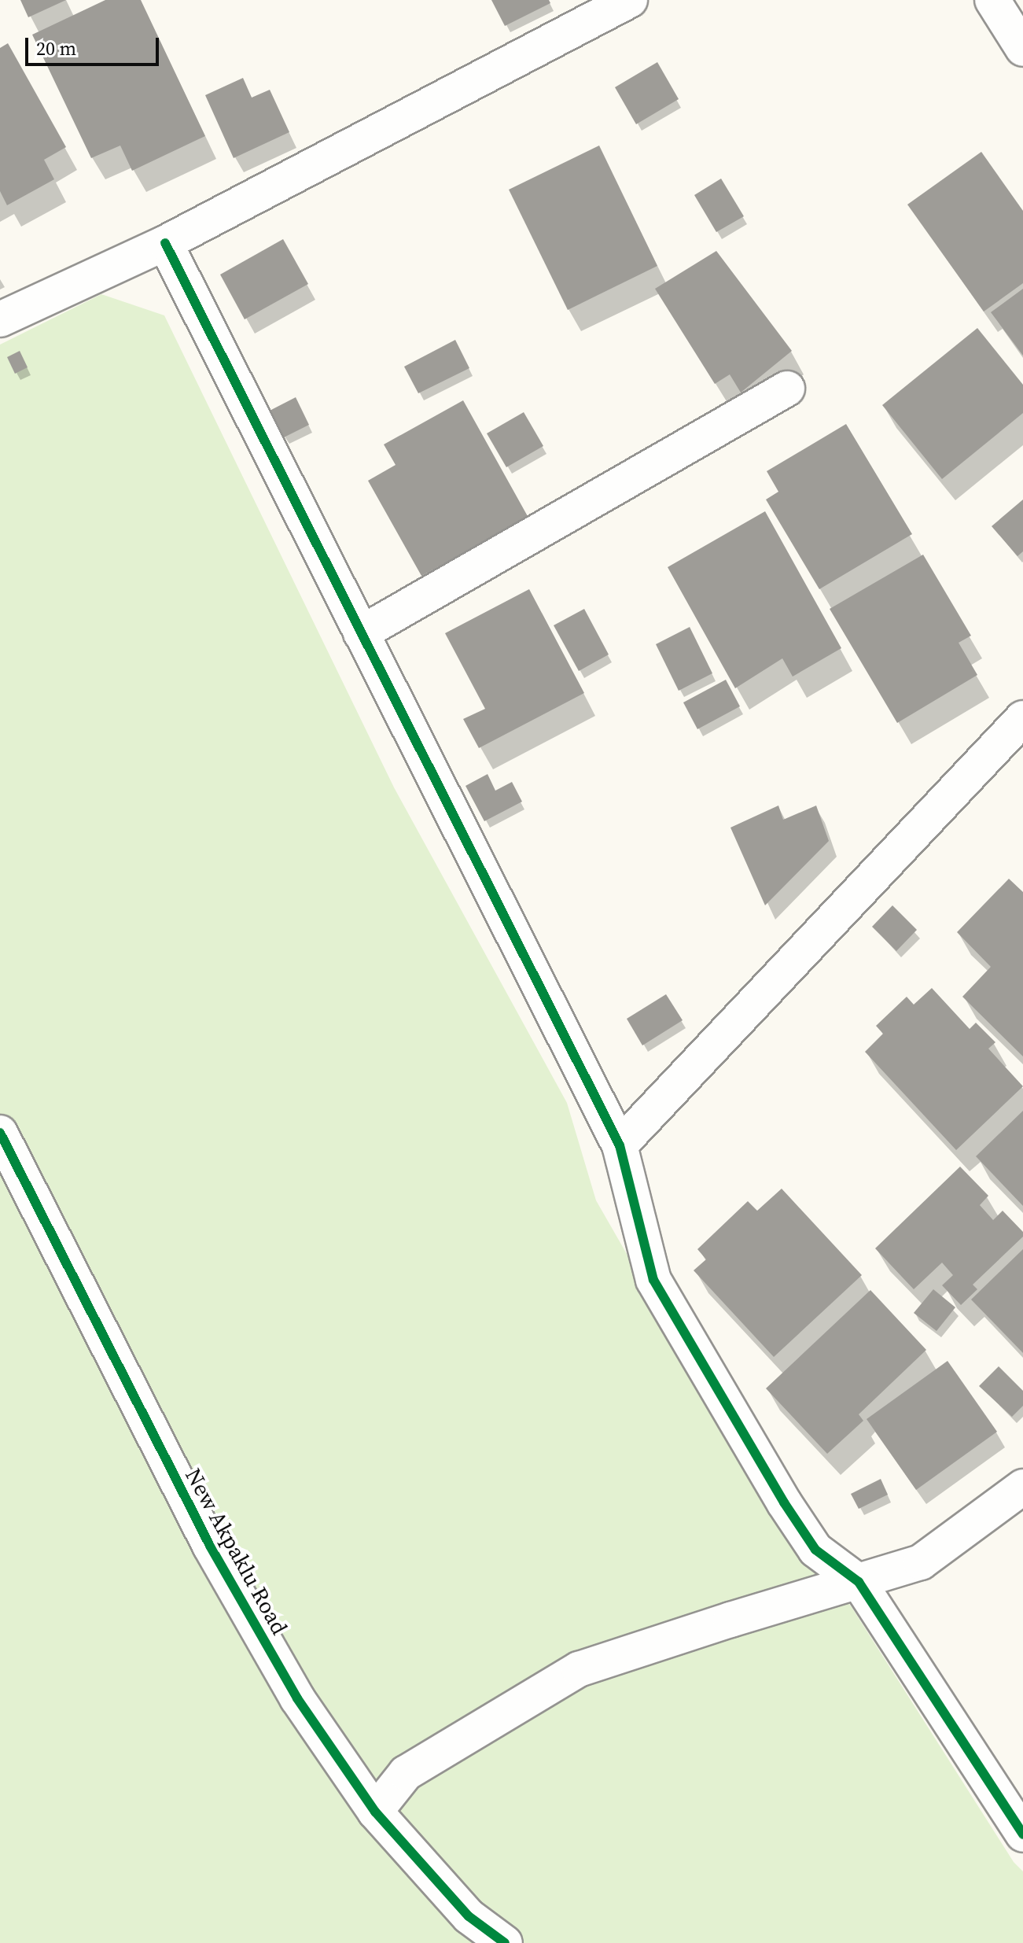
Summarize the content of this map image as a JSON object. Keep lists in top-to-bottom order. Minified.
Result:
{"streets":{"street":["New Akpaklu Road"]},"scale_bar":"20 m"}
